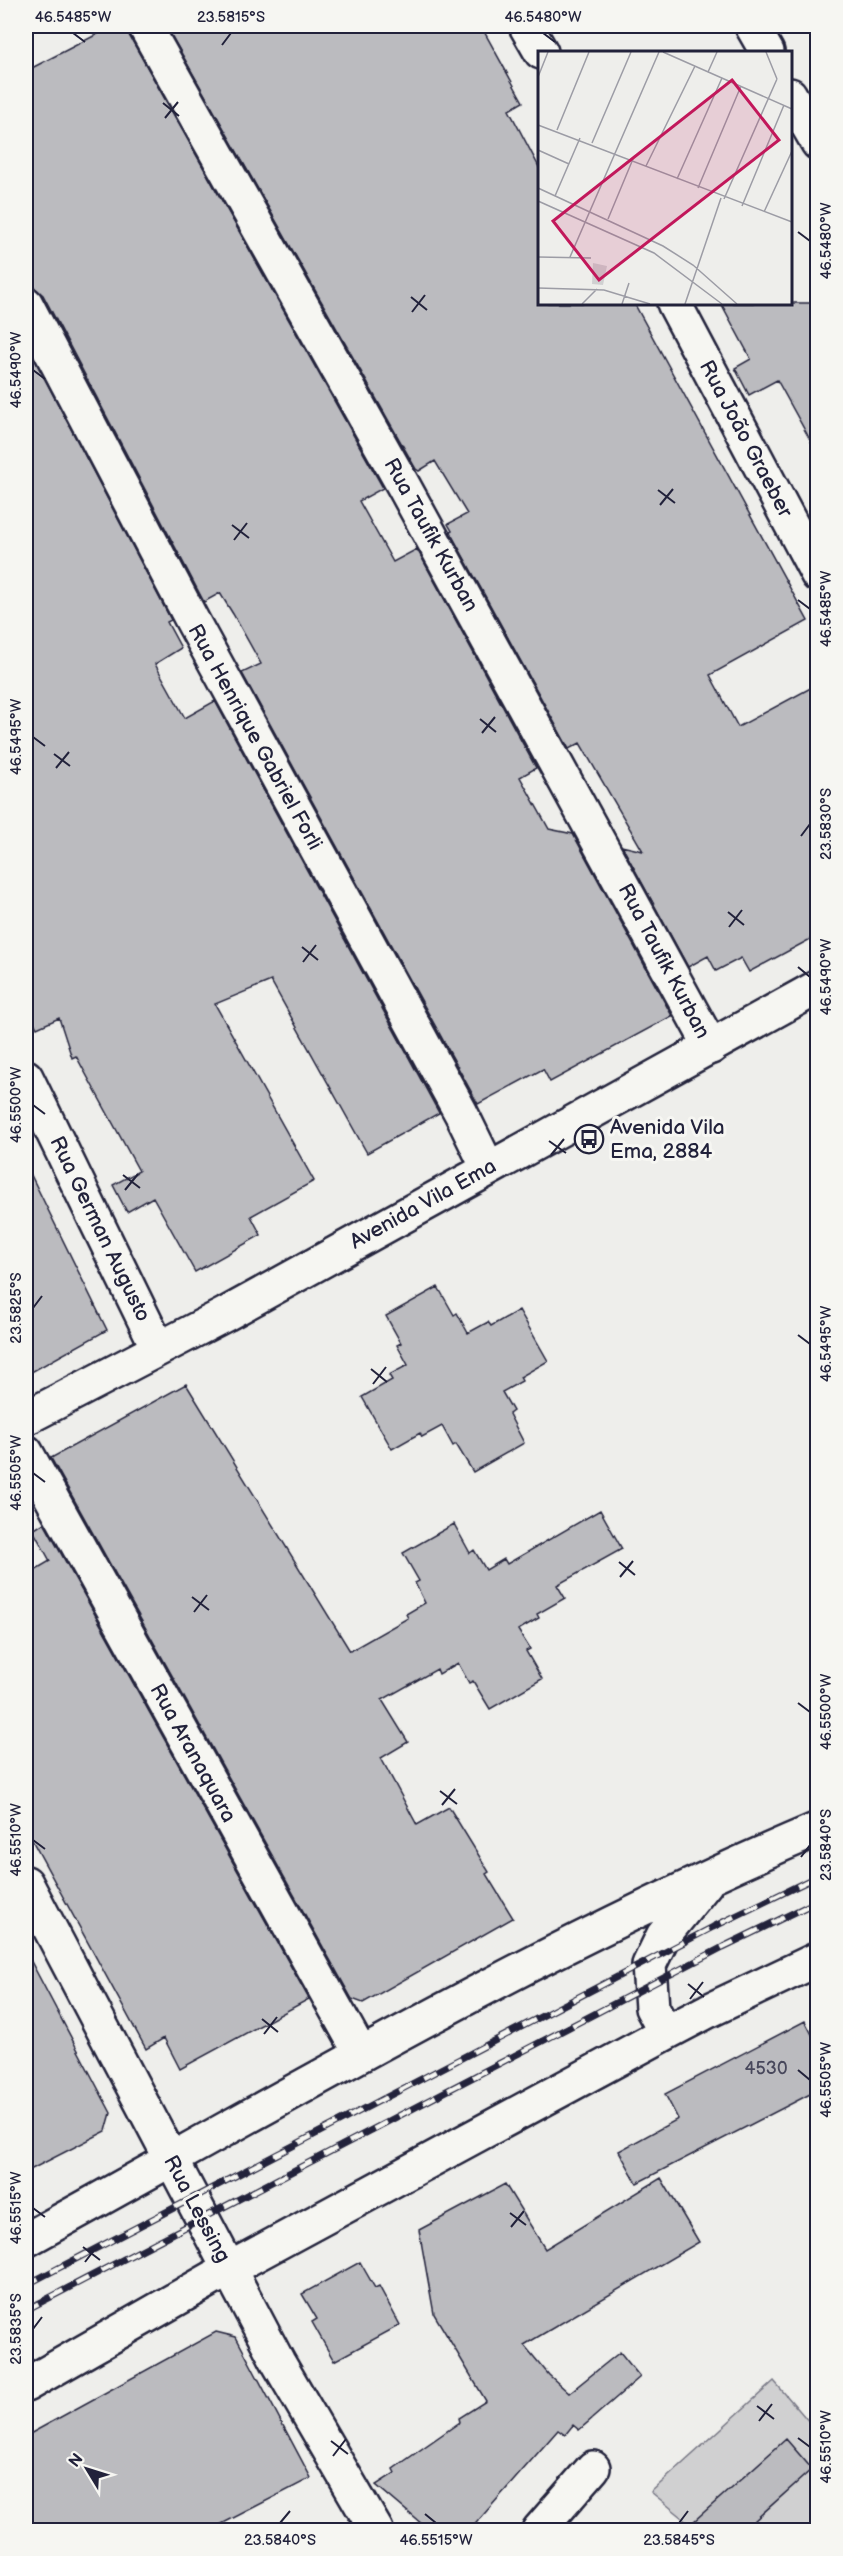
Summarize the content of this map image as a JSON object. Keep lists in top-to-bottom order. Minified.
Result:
{"streets":{"street":["Rua João Graeber","Rua Taufik Kurban","Rua Henrique Gabriel Forli","Avenida Vila Ema","Rua German Augusto","Rua Aranaquara","Rua Lessing"]},"crossings":[["Rua Taufik Kurban","Avenida Vila Ema"],["Rua Henrique Gabriel Forli","Avenida Vila Ema"],["Avenida Vila Ema","Rua German Augusto"]],"places":{"bus stop":["Avenida Vila Ema, 2884"]},"house_numbers":["4530"],"north":"top left","coordinates":["46.5485°W","23.5815°S","46.5480°W","46.5490°W","46.5495°W","23.5830°S","46.5500°W","23.5825°S","46.5505°W","46.5510°W","23.5840°S","46.5515°W","23.5835°S","23.5845°S"]}
